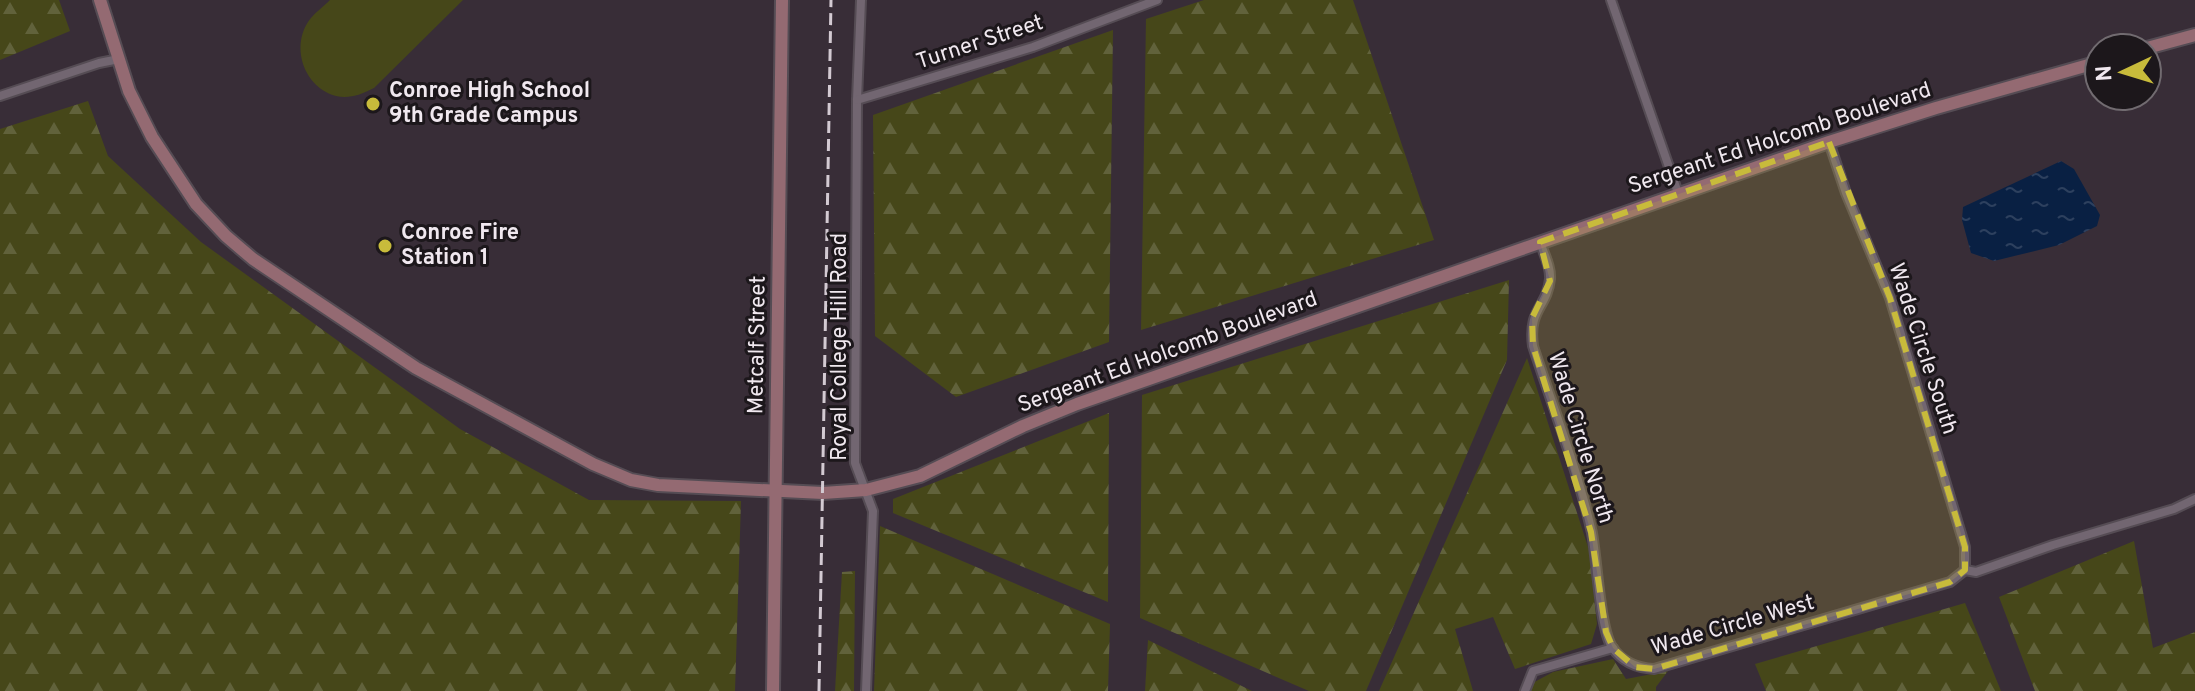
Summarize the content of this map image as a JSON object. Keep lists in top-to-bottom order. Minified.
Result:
{"streets":{"street":["Turner Street","Sergeant Ed Holcomb Boulevard","Metcalf Street","Royal College Hill Road","Wade Circle South","Wade Circle North","Wade Circle West"]},"crossings":[["Turner Street","Royal College Hill Road"],["Sergeant Ed Holcomb Boulevard","Metcalf Street"],["Sergeant Ed Holcomb Boulevard","Royal College Hill Road"],["Sergeant Ed Holcomb Boulevard","Wade Circle South"],["Sergeant Ed Holcomb Boulevard","Wade Circle North"],["Wade Circle South","Wade Circle West"],["Wade Circle North","Wade Circle West"]],"places":["Conroe High School 9th Grade Campus","Conroe Fire Station 1"],"north":"left"}
